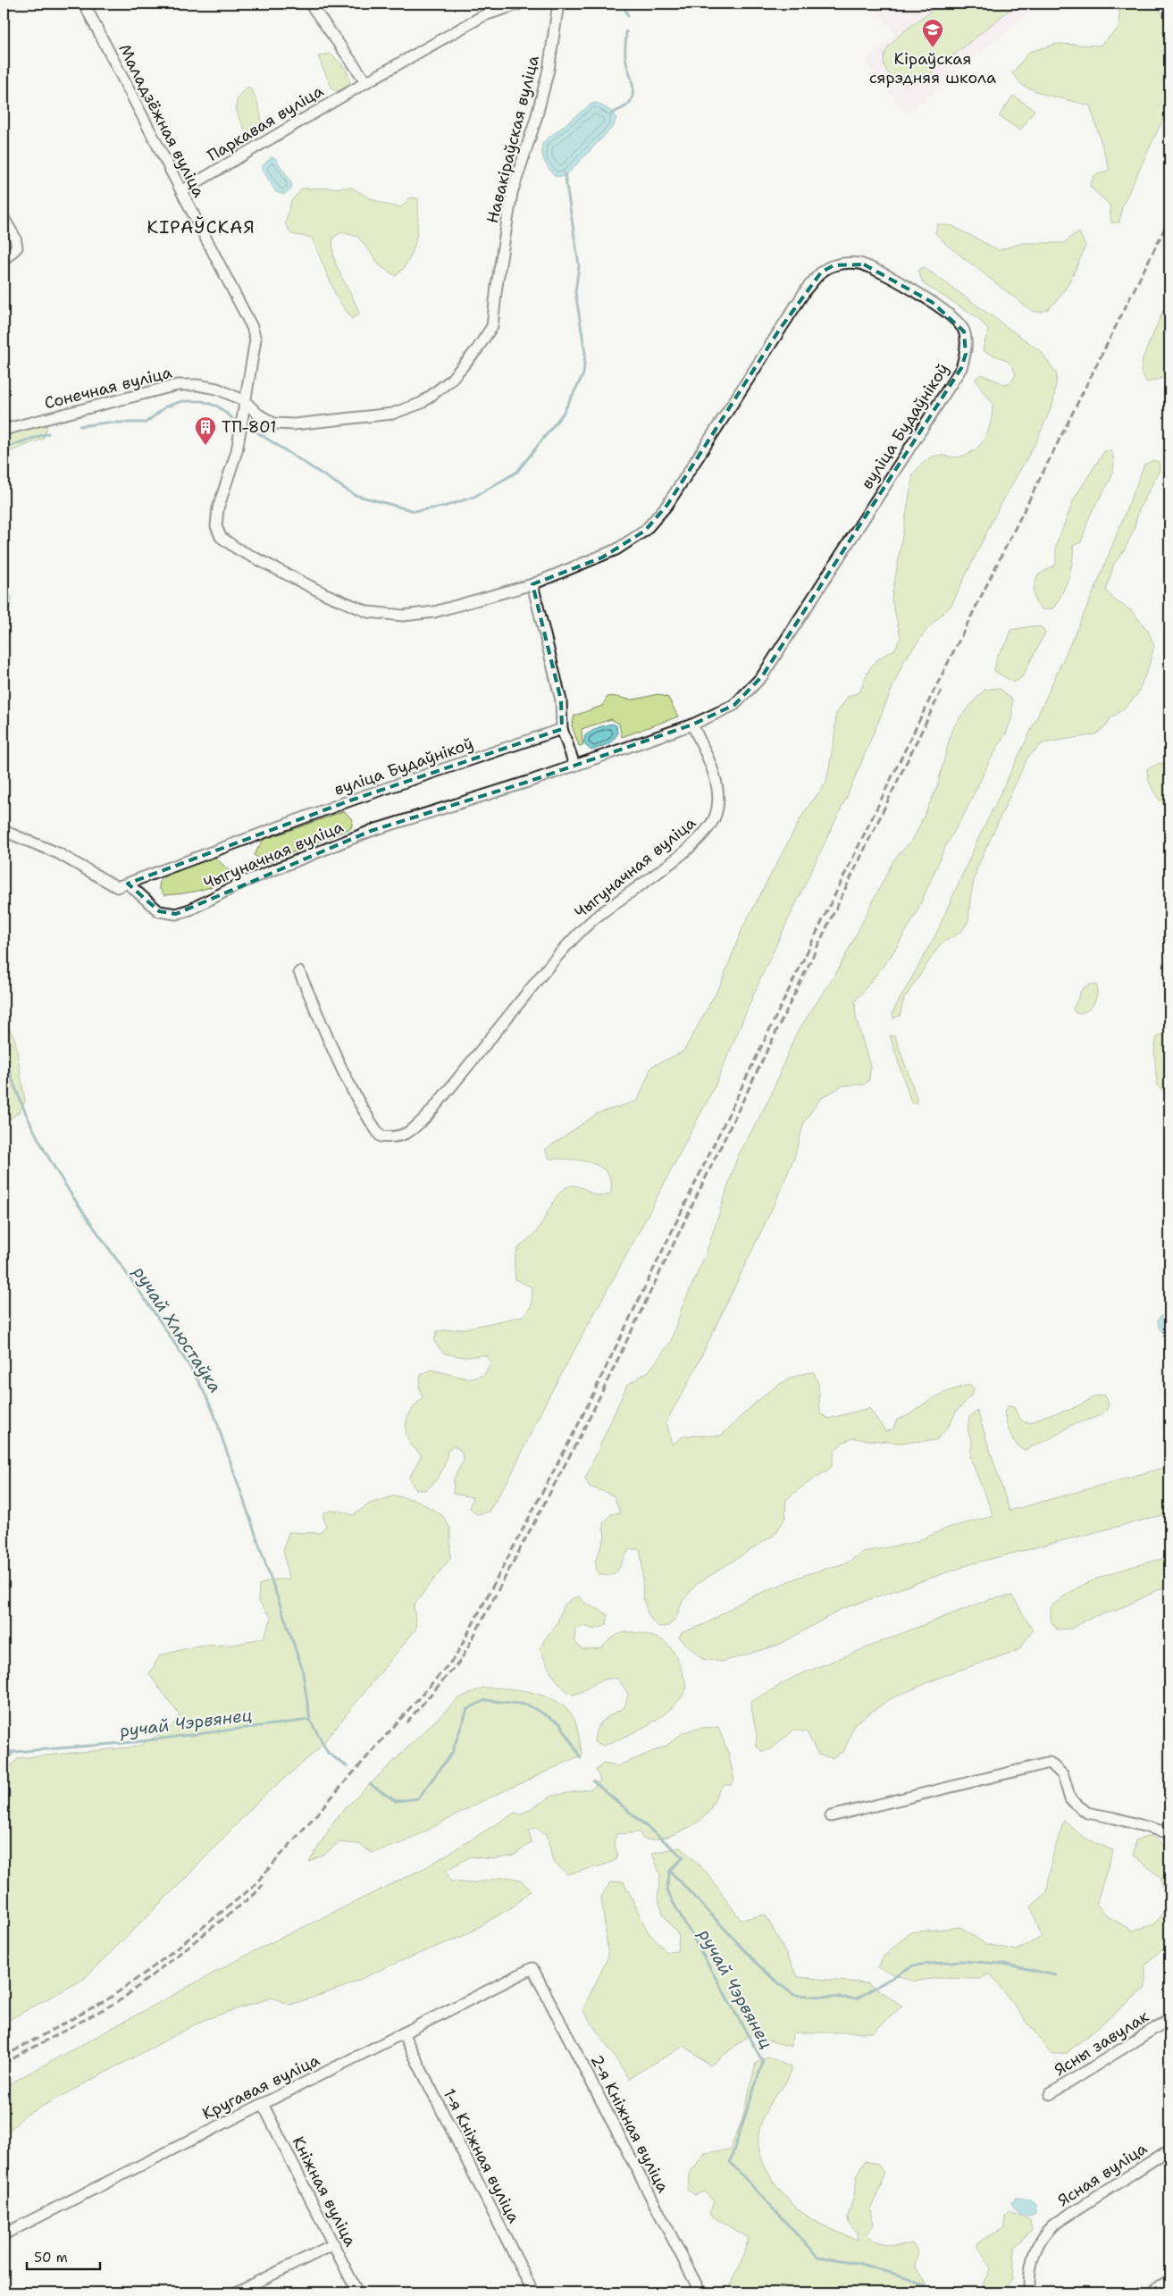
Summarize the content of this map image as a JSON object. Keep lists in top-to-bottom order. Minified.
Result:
{"streets":{"street":["Маладзёжная вуліца","Паркавая вуліца","Навакіраўская вуліца","Сонечная вуліца","вуліца Будаўнікоў","Чыгуначная вуліца","Ясны завулак","Кругавая вуліца","2-я Кніжная вуліца","1-я Кніжная вуліца","Ясная вуліца","Кніжная вуліца"]},"crossings":[["Маладзёжная вуліца","Паркавая вуліца"],["Маладзёжная вуліца","Навакіраўская вуліца"],["Маладзёжная вуліца","Сонечная вуліца"],["Маладзёжная вуліца","вуліца Будаўнікоў"],["Навакіраўская вуліца","Сонечная вуліца"],["Навакіраўская вуліца","вуліца Будаўнікоў"],["Сонечная вуліца","вуліца Будаўнікоў"],["вуліца Будаўнікоў","Чыгуначная вуліца"],["Кругавая вуліца","2-я Кніжная вуліца"],["Кругавая вуліца","1-я Кніжная вуліца"],["Кругавая вуліца","Кніжная вуліца"]],"districts":["КІРАЎСКАЯ"],"water":["ручай Хлюстаўка","ручай Чэрвянец"],"places":{"school or university":["Кіраўская сярэдняя школа"],"building":["ТП-801"]},"scale_bar":"50 m"}
